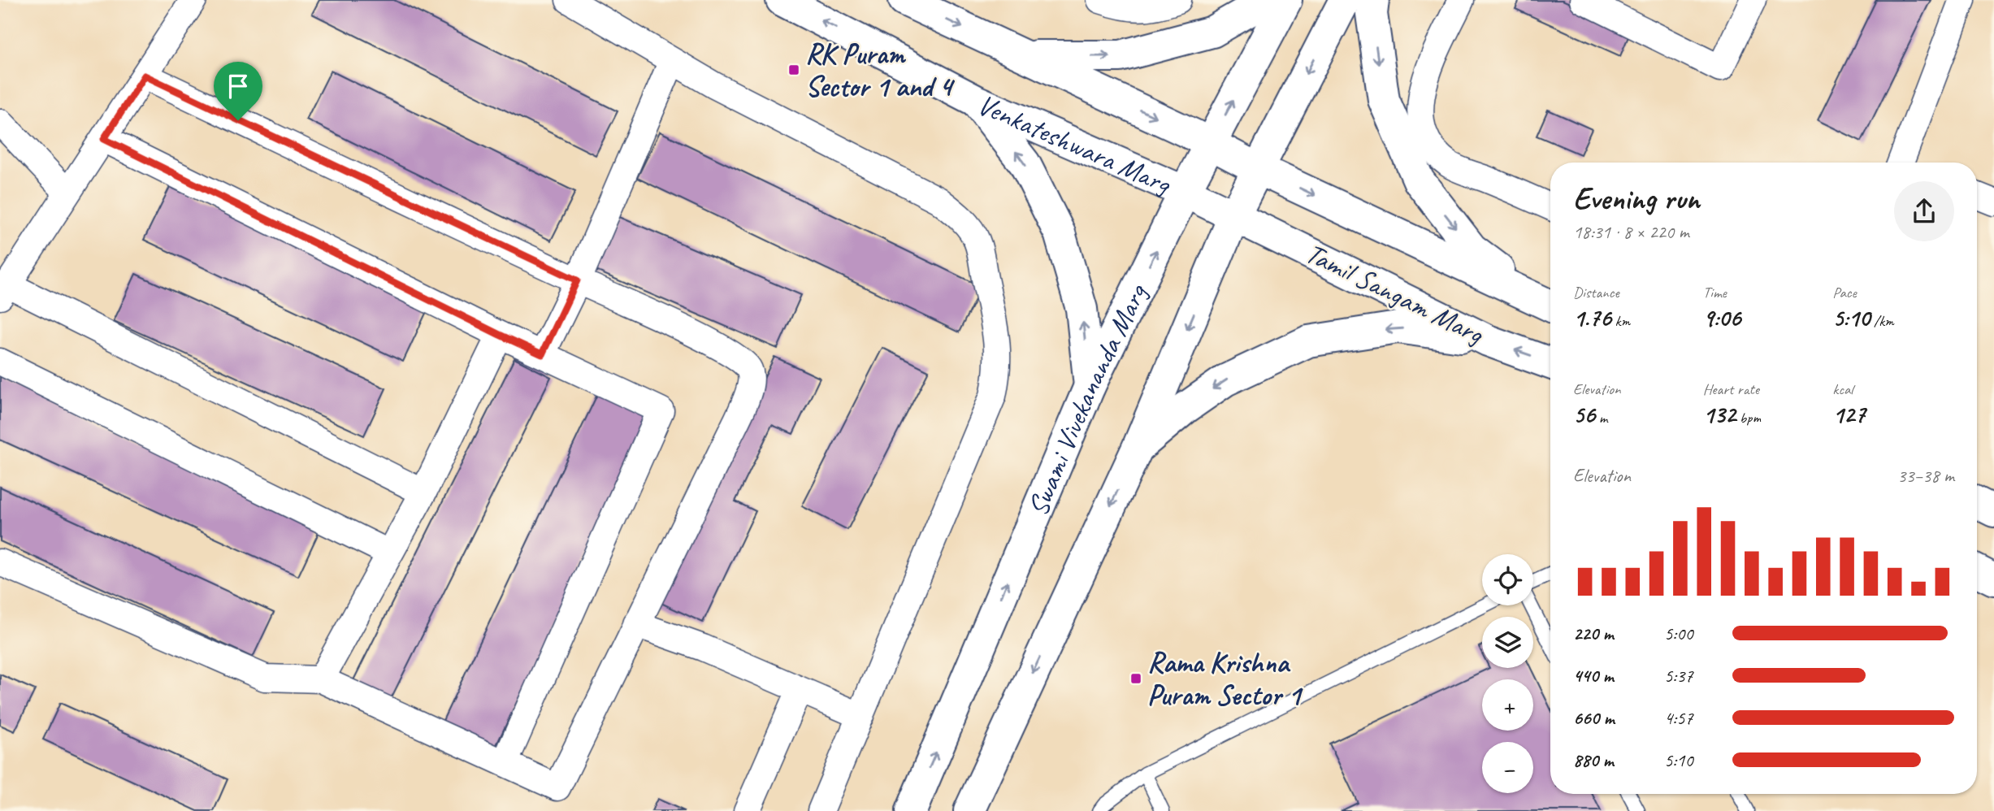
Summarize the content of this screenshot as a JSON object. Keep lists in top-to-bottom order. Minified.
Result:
{"streets":{"street":["Venkateshwara Marg","Tamil Sangam Marg","Swami Vivekananda Marg"]},"crossings":[["Venkateshwara Marg","Tamil Sangam Marg"],["Venkateshwara Marg","Swami Vivekananda Marg"],["Tamil Sangam Marg","Swami Vivekananda Marg"]],"one_way":["Venkateshwara Marg"],"places":{"transit":["RK Puram Sector 1 and 4","Rama Krishna Puram Sector 1"]},"page":{"heading":["Evening run","18:31 · 8 × 220 m"],"stats":[["Distance","1.76 km"],["Time","9:06"],["Pace","5:10 /km"],["Elevation","56 m"],["Heart rate","132 bpm"],["kcal","127"]],"chart":["Elevation","33–38 m"],"map_buttons":["+","−"],"list":[{"name":"220 m","note":"5:00"},{"name":"440 m","note":"5:37"},{"name":"660 m","note":"4:57"},{"name":"880 m","note":"5:10"}]}}
